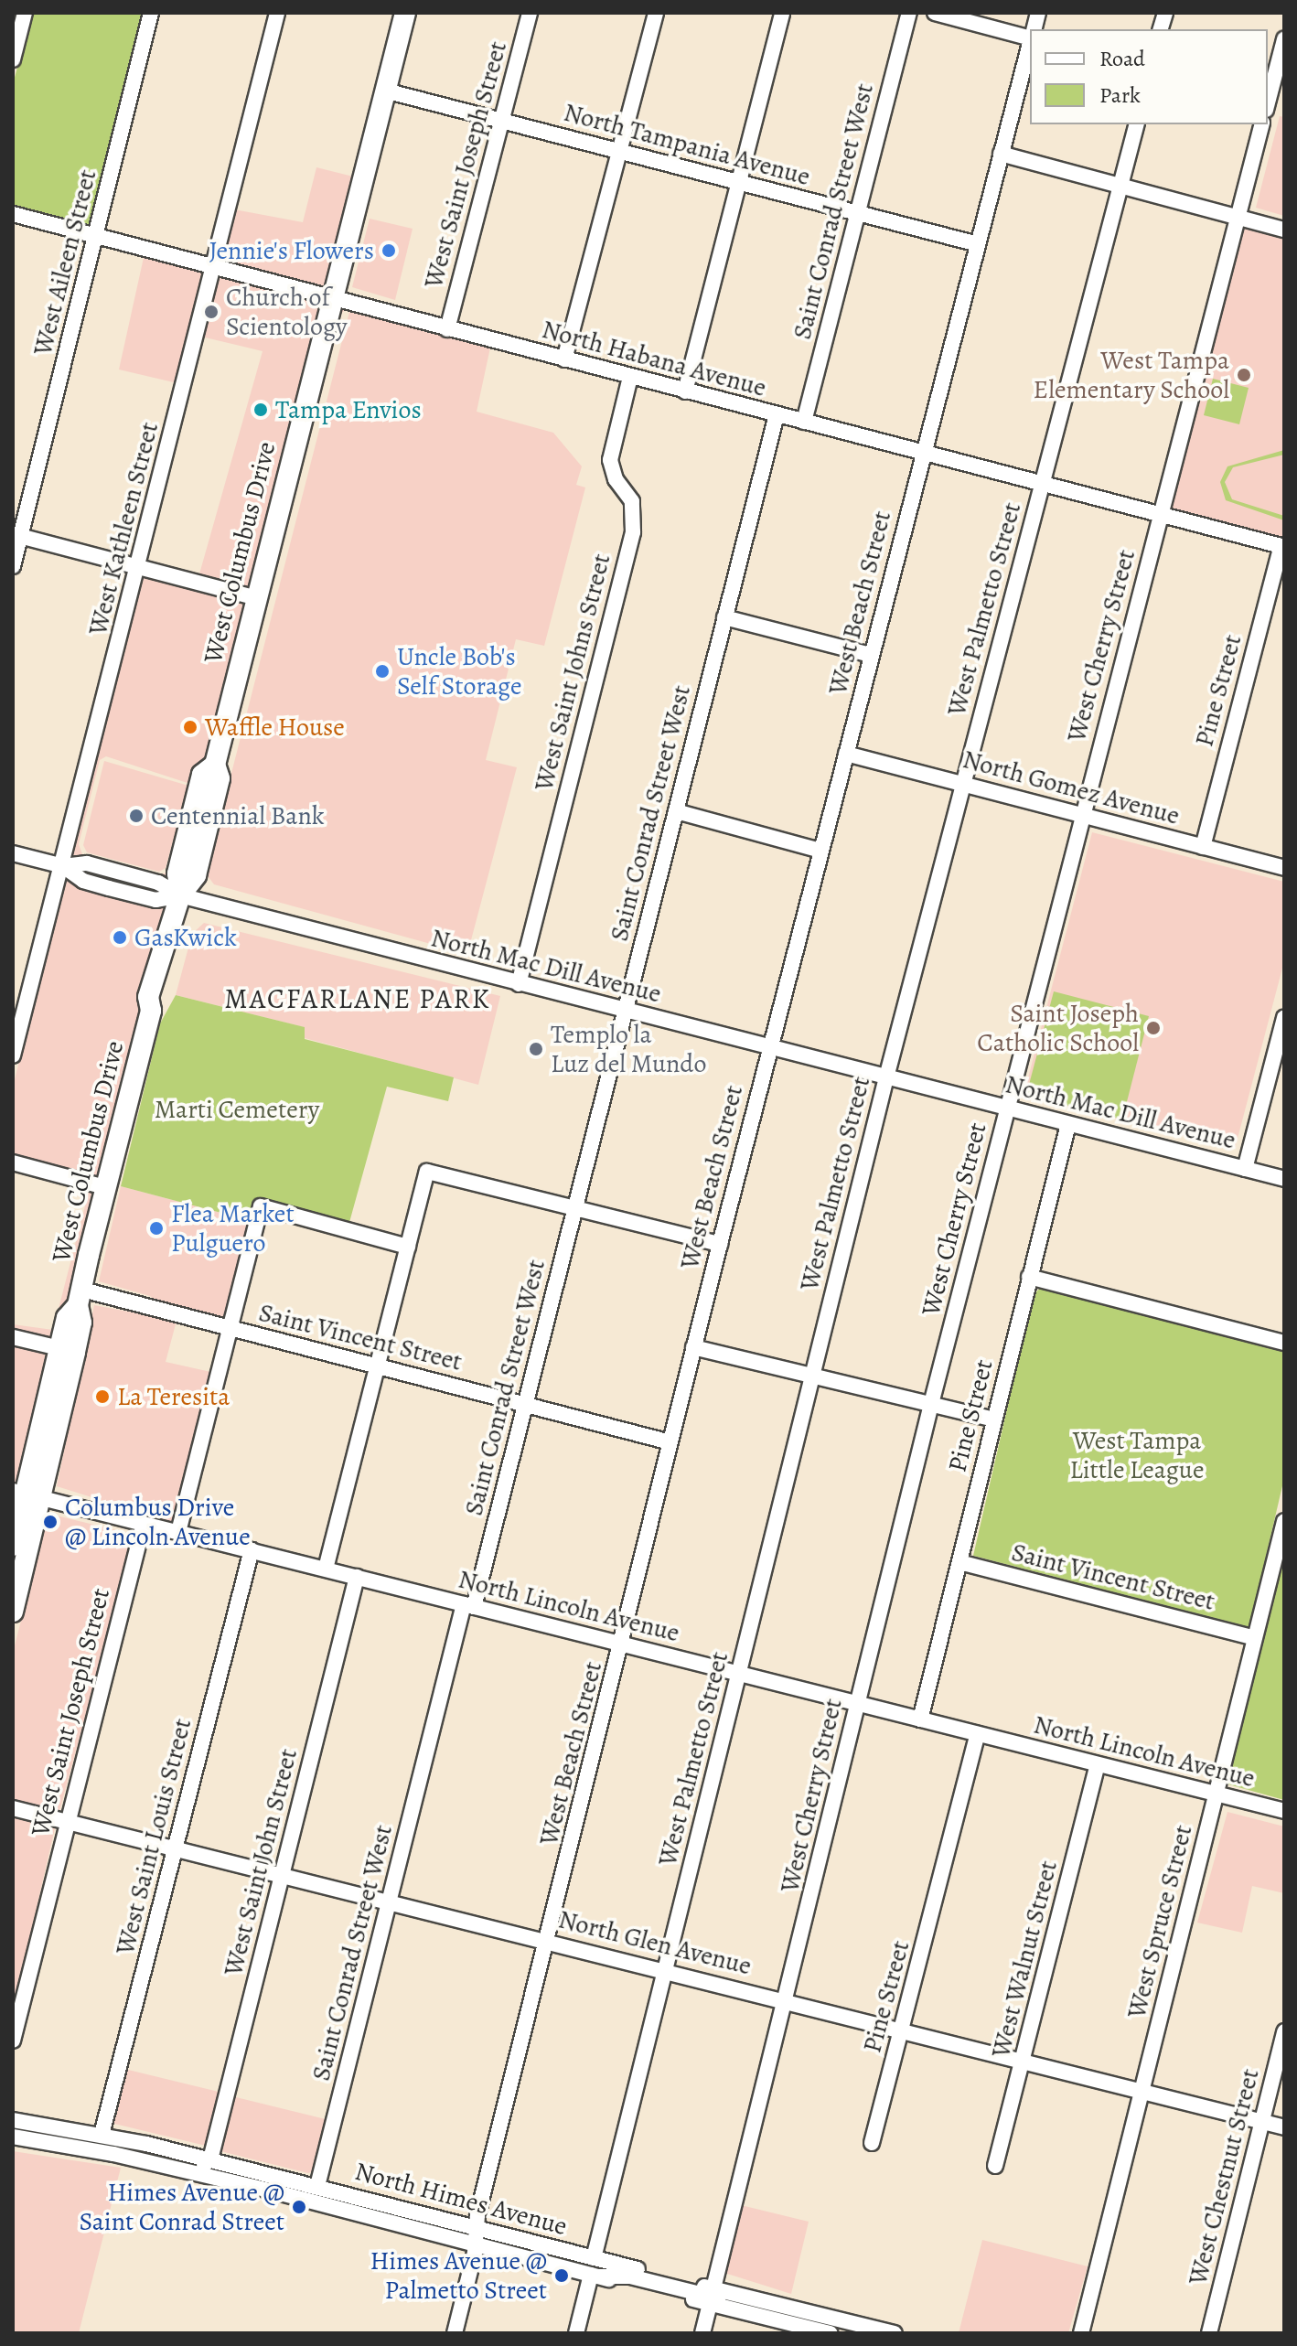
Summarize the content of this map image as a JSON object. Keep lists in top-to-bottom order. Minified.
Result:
{"streets":{"main road":["West Columbus Drive"],"street":["North Tampania Avenue","West Saint Joseph Street","Saint Conrad Street West","West Aileen Street","North Habana Avenue","West Kathleen Street","West Beach Street","West Palmetto Street","West Cherry Street","West Saint Johns Street","Pine Street","North Gomez Avenue","North Mac Dill Avenue","Saint Vincent Street","North Lincoln Avenue","West Saint Louis Street","West Saint John Street","West Spruce Street","North Glen Avenue","West Walnut Street","West Chestnut Street","North Himes Avenue"]},"crossings":[["North Tampania Avenue","West Saint Joseph Street"],["North Tampania Avenue","Saint Conrad Street West"],["North Tampania Avenue","West Columbus Drive"],["North Tampania Avenue","West Beach Street"],["West Saint Joseph Street","North Habana Avenue"],["West Saint Joseph Street","North Lincoln Avenue"],["West Saint Joseph Street","North Glen Avenue"],["Saint Conrad Street West","North Habana Avenue"],["Saint Conrad Street West","North Mac Dill Avenue"],["Saint Conrad Street West","Saint Vincent Street"],["Saint Conrad Street West","North Lincoln Avenue"],["Saint Conrad Street West","North Glen Avenue"],["Saint Conrad Street West","North Himes Avenue"],["West Aileen Street","North Habana Avenue"],["North Habana Avenue","West Kathleen Street"],["North Habana Avenue","West Columbus Drive"],["North Habana Avenue","West Beach Street"],["North Habana Avenue","West Palmetto Street"],["North Habana Avenue","West Cherry Street"],["North Habana Avenue","West Saint Johns Street"],["North Habana Avenue","Pine Street"],["West Kathleen Street","North Mac Dill Avenue"],["West Columbus Drive","North Mac Dill Avenue"],["West Columbus Drive","Saint Vincent Street"],["West Columbus Drive","North Lincoln Avenue"],["West Beach Street","North Gomez Avenue"],["West Beach Street","North Mac Dill Avenue"],["West Beach Street","Saint Vincent Street"],["West Beach Street","North Lincoln Avenue"],["West Beach Street","North Glen Avenue"],["West Beach Street","North Himes Avenue"],["West Palmetto Street","North Gomez Avenue"],["West Palmetto Street","North Mac Dill Avenue"],["West Palmetto Street","North Lincoln Avenue"],["West Palmetto Street","North Glen Avenue"],["West Palmetto Street","North Himes Avenue"],["West Cherry Street","North Gomez Avenue"],["West Cherry Street","North Mac Dill Avenue"],["West Cherry Street","North Lincoln Avenue"],["West Cherry Street","North Glen Avenue"],["West Cherry Street","North Himes Avenue"],["West Saint Johns Street","North Mac Dill Avenue"],["Pine Street","North Gomez Avenue"],["Pine Street","North Mac Dill Avenue"],["Pine Street","Saint Vincent Street"],["Pine Street","North Lincoln Avenue"],["Pine Street","North Glen Avenue"],["Saint Vincent Street","West Spruce Street"],["North Lincoln Avenue","West Saint Louis Street"],["North Lincoln Avenue","West Saint John Street"],["North Lincoln Avenue","West Spruce Street"],["North Lincoln Avenue","West Walnut Street"],["West Saint Louis Street","North Glen Avenue"],["West Saint Louis Street","North Himes Avenue"],["West Saint John Street","North Glen Avenue"],["West Saint John Street","North Himes Avenue"],["West Spruce Street","North Glen Avenue"],["North Glen Avenue","West Walnut Street"],["North Glen Avenue","West Chestnut Street"]],"districts":["MACFARLANE PARK"],"parks":["Marti Cemetery","West Tampa Little League"],"places":["Jennie's Flowers","Church of Scientology","West Tampa Elementary School","Tampa Envios","Uncle Bob's Self Storage","Waffle House","Centennial Bank","GasKwick","Saint Joseph Catholic School","Templo la Luz del Mundo","Flea Market Pulguero","La Teresita","Columbus Drive @ Lincoln Avenue","Himes Avenue @ Saint Conrad Street","Himes Avenue @ Palmetto Street"],"legend":["Road","Park"]}
